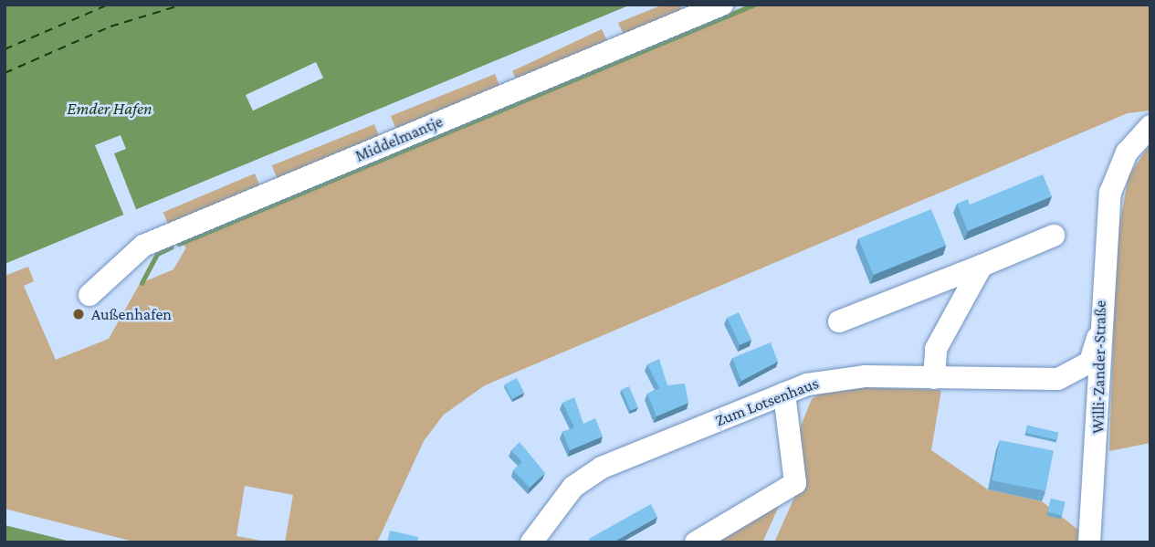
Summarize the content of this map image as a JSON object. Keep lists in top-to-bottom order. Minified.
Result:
{"streets":{"street":["Middelmantje","Willi-Zander-Straße","Zum Lotsenhaus"]},"crossings":[["Willi-Zander-Straße","Zum Lotsenhaus"]],"water":["Emder Hafen"],"places":["Außenhafen"]}
